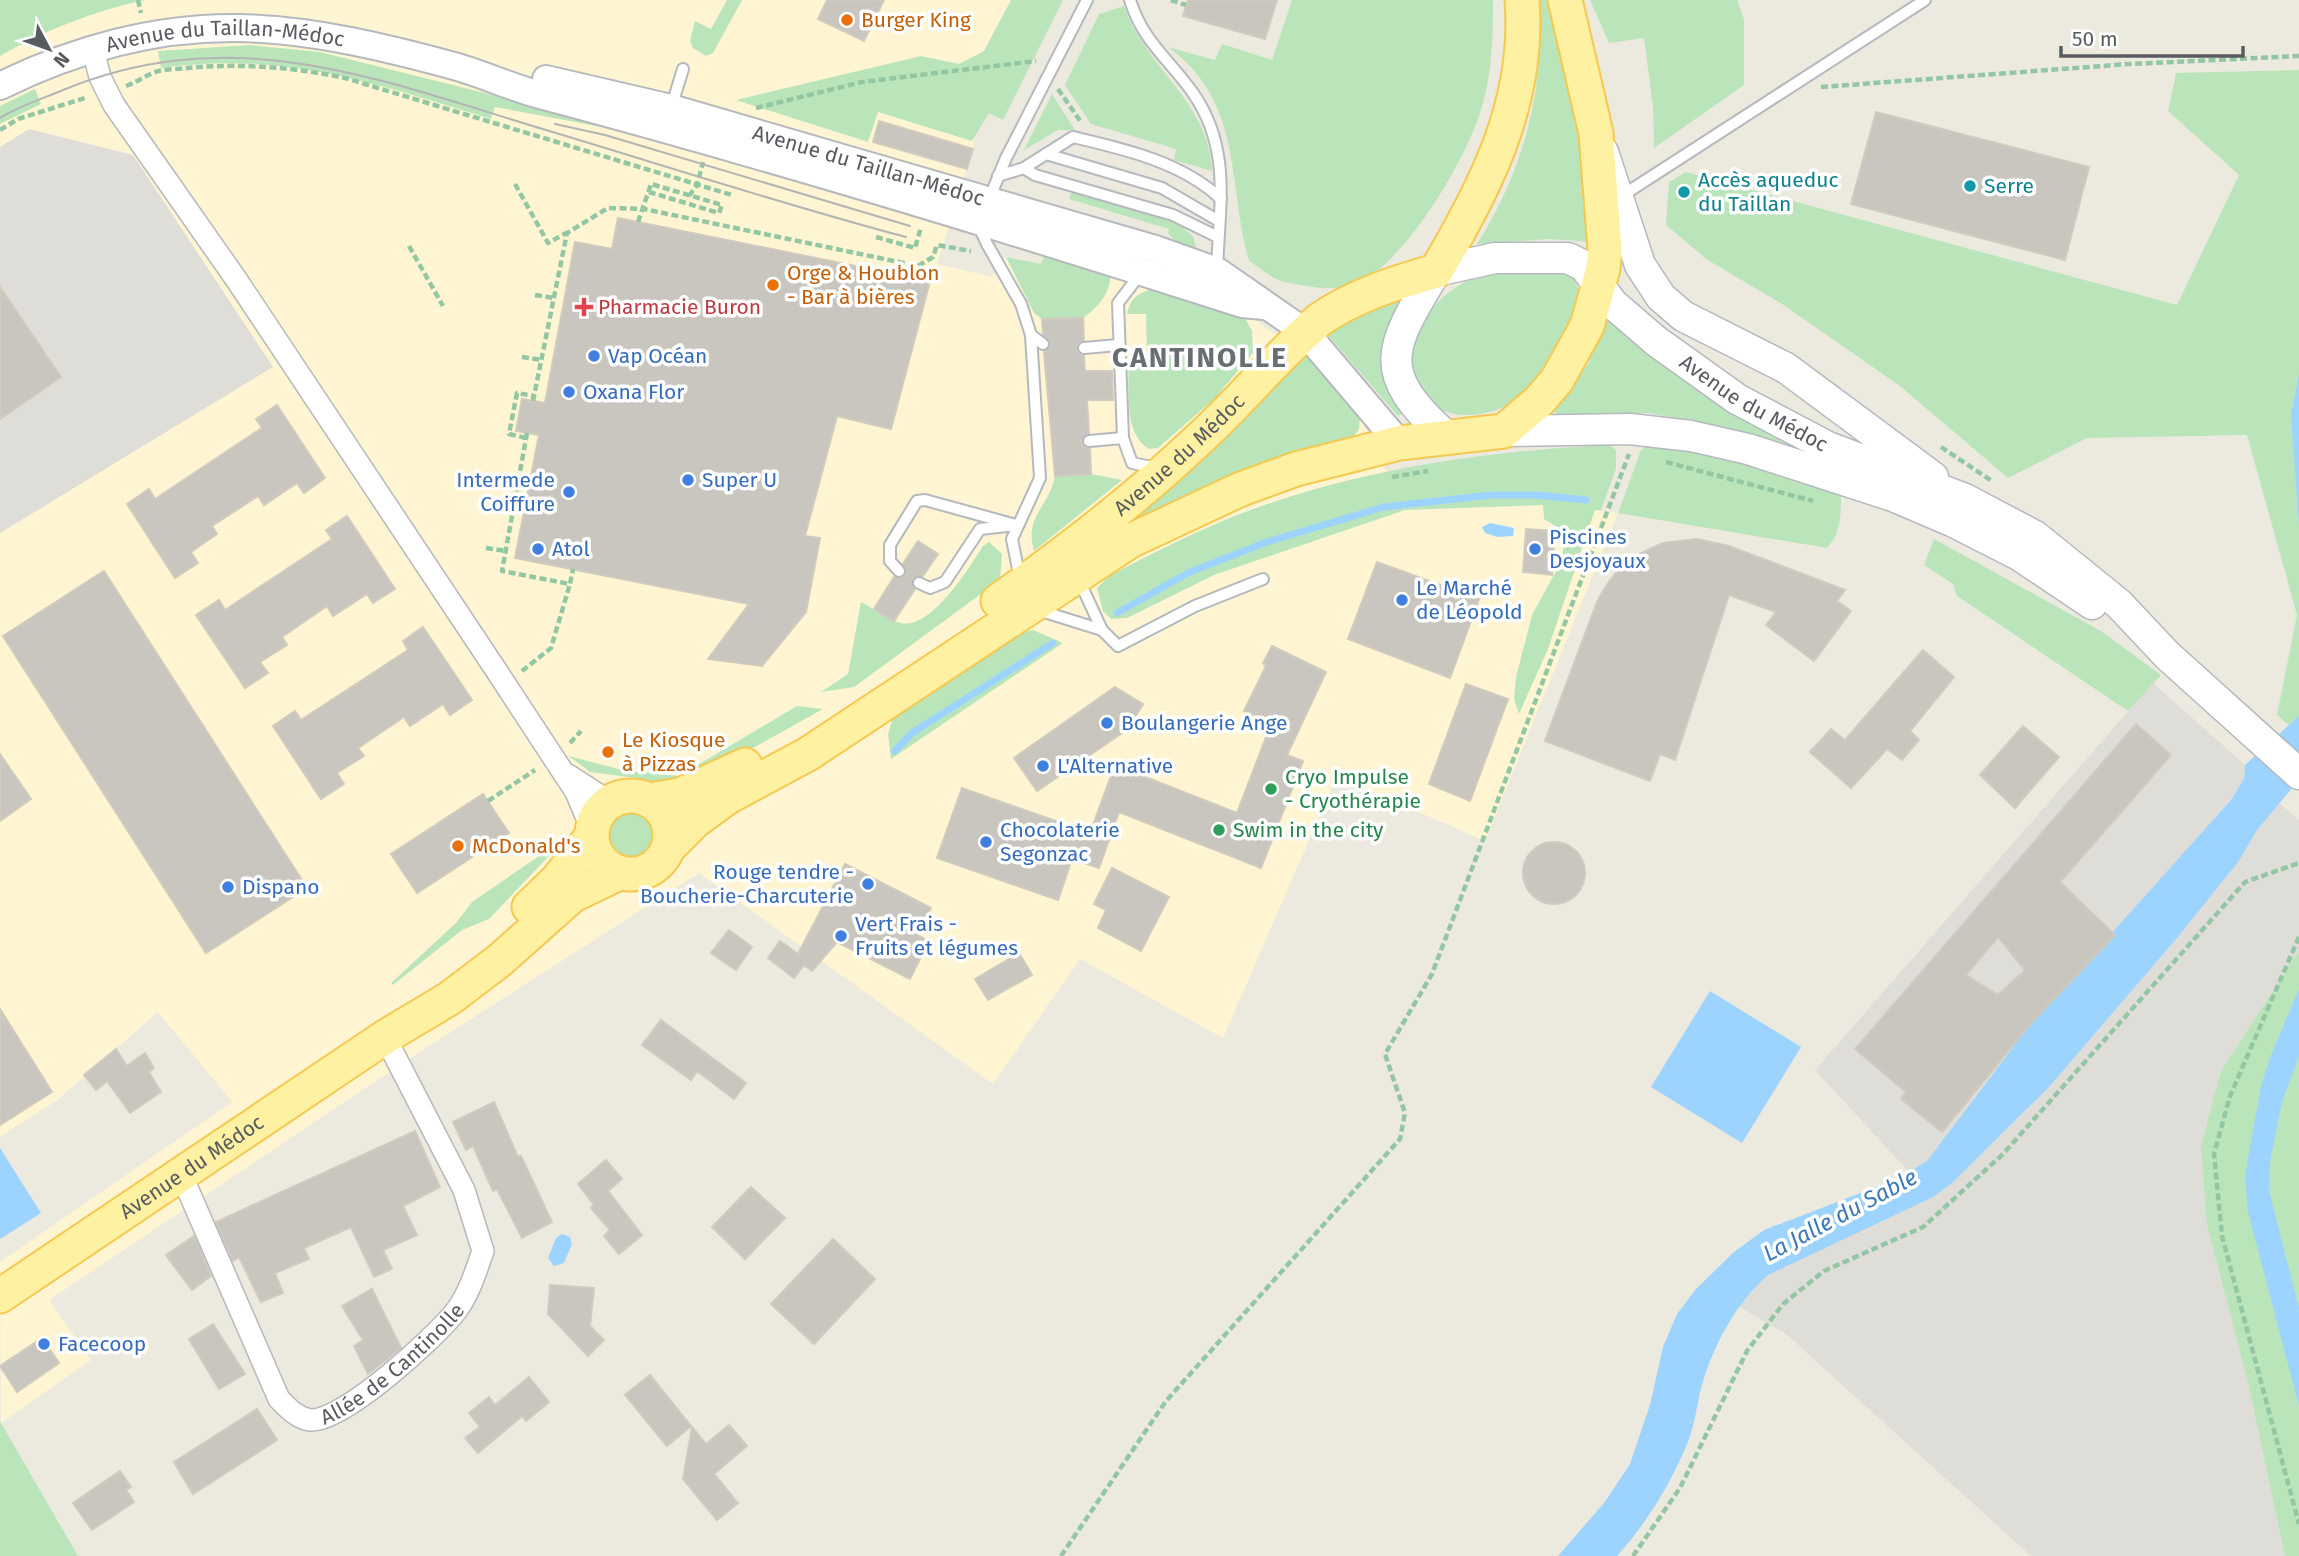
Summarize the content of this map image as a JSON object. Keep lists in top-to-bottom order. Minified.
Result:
{"streets":{"main road":["Avenue du Médoc"],"street":["Avenue du Taillan-Médoc","Allée de Cantinolle"]},"crossings":[["Avenue du Taillan-Médoc","Avenue du Médoc"],["Avenue du Médoc","Allée de Cantinolle"]],"districts":["CANTINOLLE"],"water":["La Jalle du Sable"],"places":{"other":["Burger King","Serre","Accès aqueduc du Taillan","Orge & Houblon - Bar à bières","Vap Océan","Oxana Flor","Super U","Intermede Coiffure","Atol","Piscines Desjoyaux","Le Marché de Léopold","Boulangerie Ange","Le Kiosque à Pizzas","L'Alternative","Cryo Impulse - Cryothérapie","Swim in the city","Chocolaterie Segonzac","McDonald's","Rouge tendre - Boucherie-Charcuterie","Dispano","Vert Frais - Fruits et légumes","Facecoop"],"health":["Pharmacie Buron"]},"scale_bar":"50 m","north":"bottom right"}
